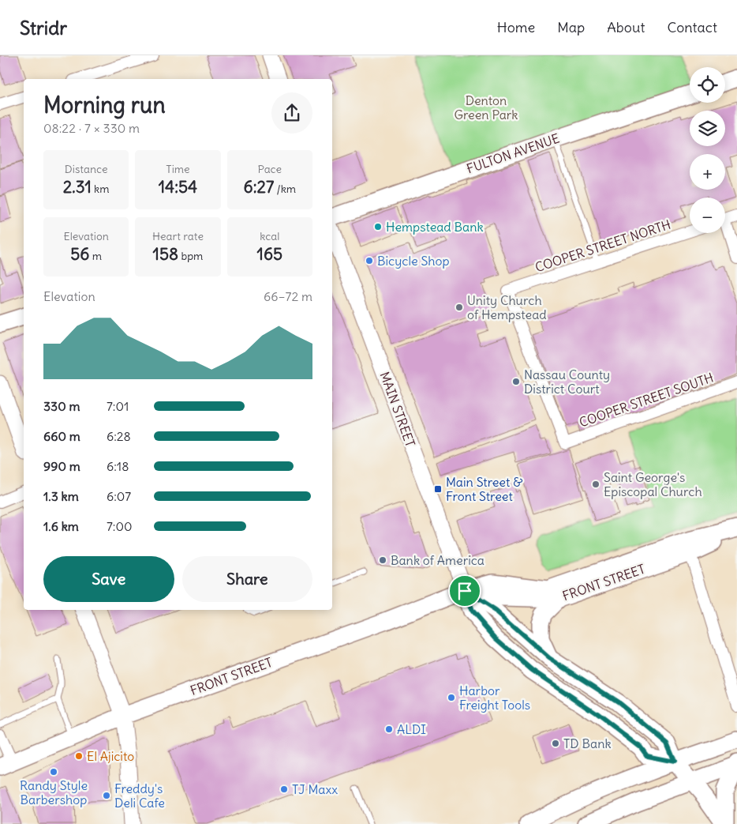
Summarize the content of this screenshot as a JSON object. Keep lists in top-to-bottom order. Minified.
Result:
{"streets":{"main road":["FULTON AVENUE","FRONT STREET"],"street":["COOPER STREET NORTH","COOPER STREET SOUTH","MAIN STREET"]},"crossings":[["COOPER STREET NORTH","COOPER STREET SOUTH"],["MAIN STREET","FRONT STREET"]],"parks":["Denton Green Park"],"places":{"other":["Hempstead Bank","Bicycle Shop","Unity Church of Hempstead","Nassau County District Court","Saint George's Episcopal Church","Bank of America","Harbor Freight Tools","ALDI","TD Bank","El Ajicito","Randy Style Barbershop","TJ Maxx","Freddy's Deli Cafe"],"transit":["Main Street & Front Street"]},"page":{"header":"Stridr","nav":["Home","Map","About","Contact"],"map_buttons":["+","−"],"heading":["Morning run","08:22 · 7 × 330 m"],"stats":[["Distance","2.31 km"],["Time","14:54"],["Pace","6:27 /km"],["Elevation","56 m"],["Heart rate","158 bpm"],["kcal","165"]],"chart":["Elevation","66–72 m"],"list":[{"name":"330 m","note":"7:01"},{"name":"660 m","note":"6:28"},{"name":"990 m","note":"6:18"},{"name":"1.3 km","note":"6:07"},{"name":"1.6 km","note":"7:00"}],"buttons":["Save","Share"]}}
